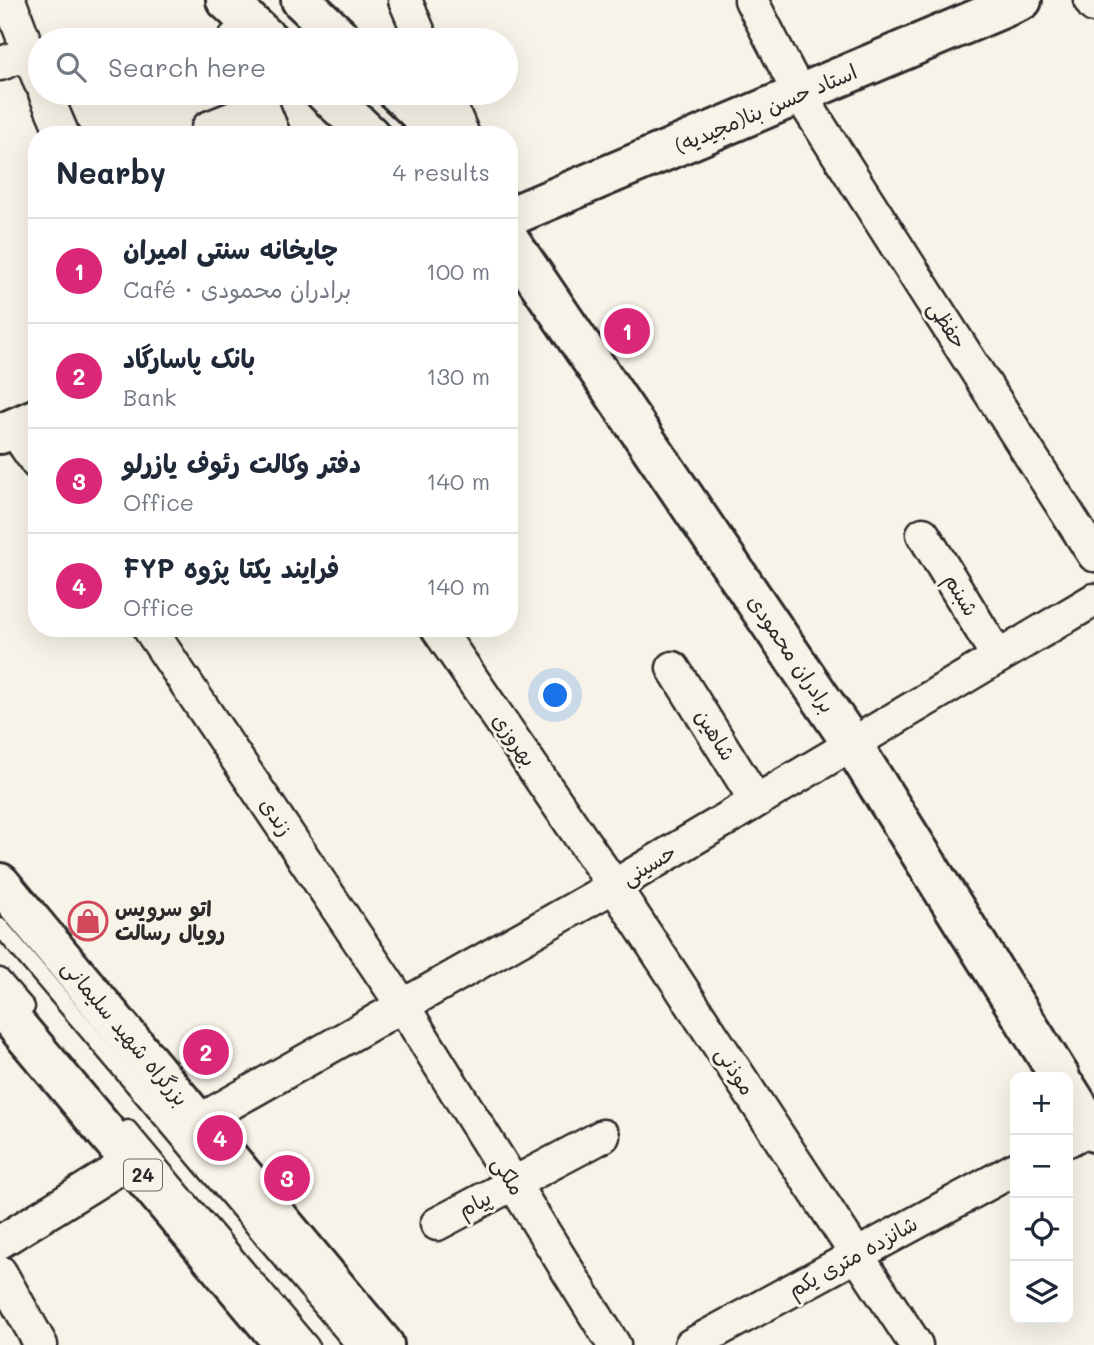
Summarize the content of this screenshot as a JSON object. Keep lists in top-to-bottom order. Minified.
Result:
{"streets":{"main road":["استاد حسن بنا(مجیدیه)","برادران محمودی","بزرگراه شهید سلیمانی","24"],"street":["حفظی","شبنم","شاهین","بهروزی","زندی","حسینی","موذنی","ملکی","پیام","شانزده متری یکم"]},"crossings":[["استاد حسن بنا(مجیدیه)","حفظی"],["شبنم","حسینی"],["برادران محمودی","حسینی"],["شاهین","حسینی"],["بهروزی","حسینی"],["بهروزی","موذنی"],["زندی","حسینی"],["زندی","ملکی"],["حسینی","بزرگراه شهید سلیمانی"],["حسینی","موذنی"],["حسینی","ملکی"],["موذنی","شانزده متری یکم"],["ملکی","پیام"]],"places":{"shop":["اتو سرویس رویال رسالت"]},"page":{"search":"Search here","heading":["Nearby","4 results"],"list":[{"mark":"1","name":"چایخانه سنتی امیران","note":"Café · برادران محمودی","value":"100 m"},{"mark":"2","name":"بانک پاسارگاد","note":"Bank","value":"130 m"},{"mark":"3","name":"دفتر وکالت رئوف یازرلو","note":"Office","value":"140 m"},{"mark":"4","name":"FYP فرایند یکتا پژوه","note":"Office","value":"140 m"}],"pins":["1","2","4","3"],"map_buttons":["+","−"]}}
